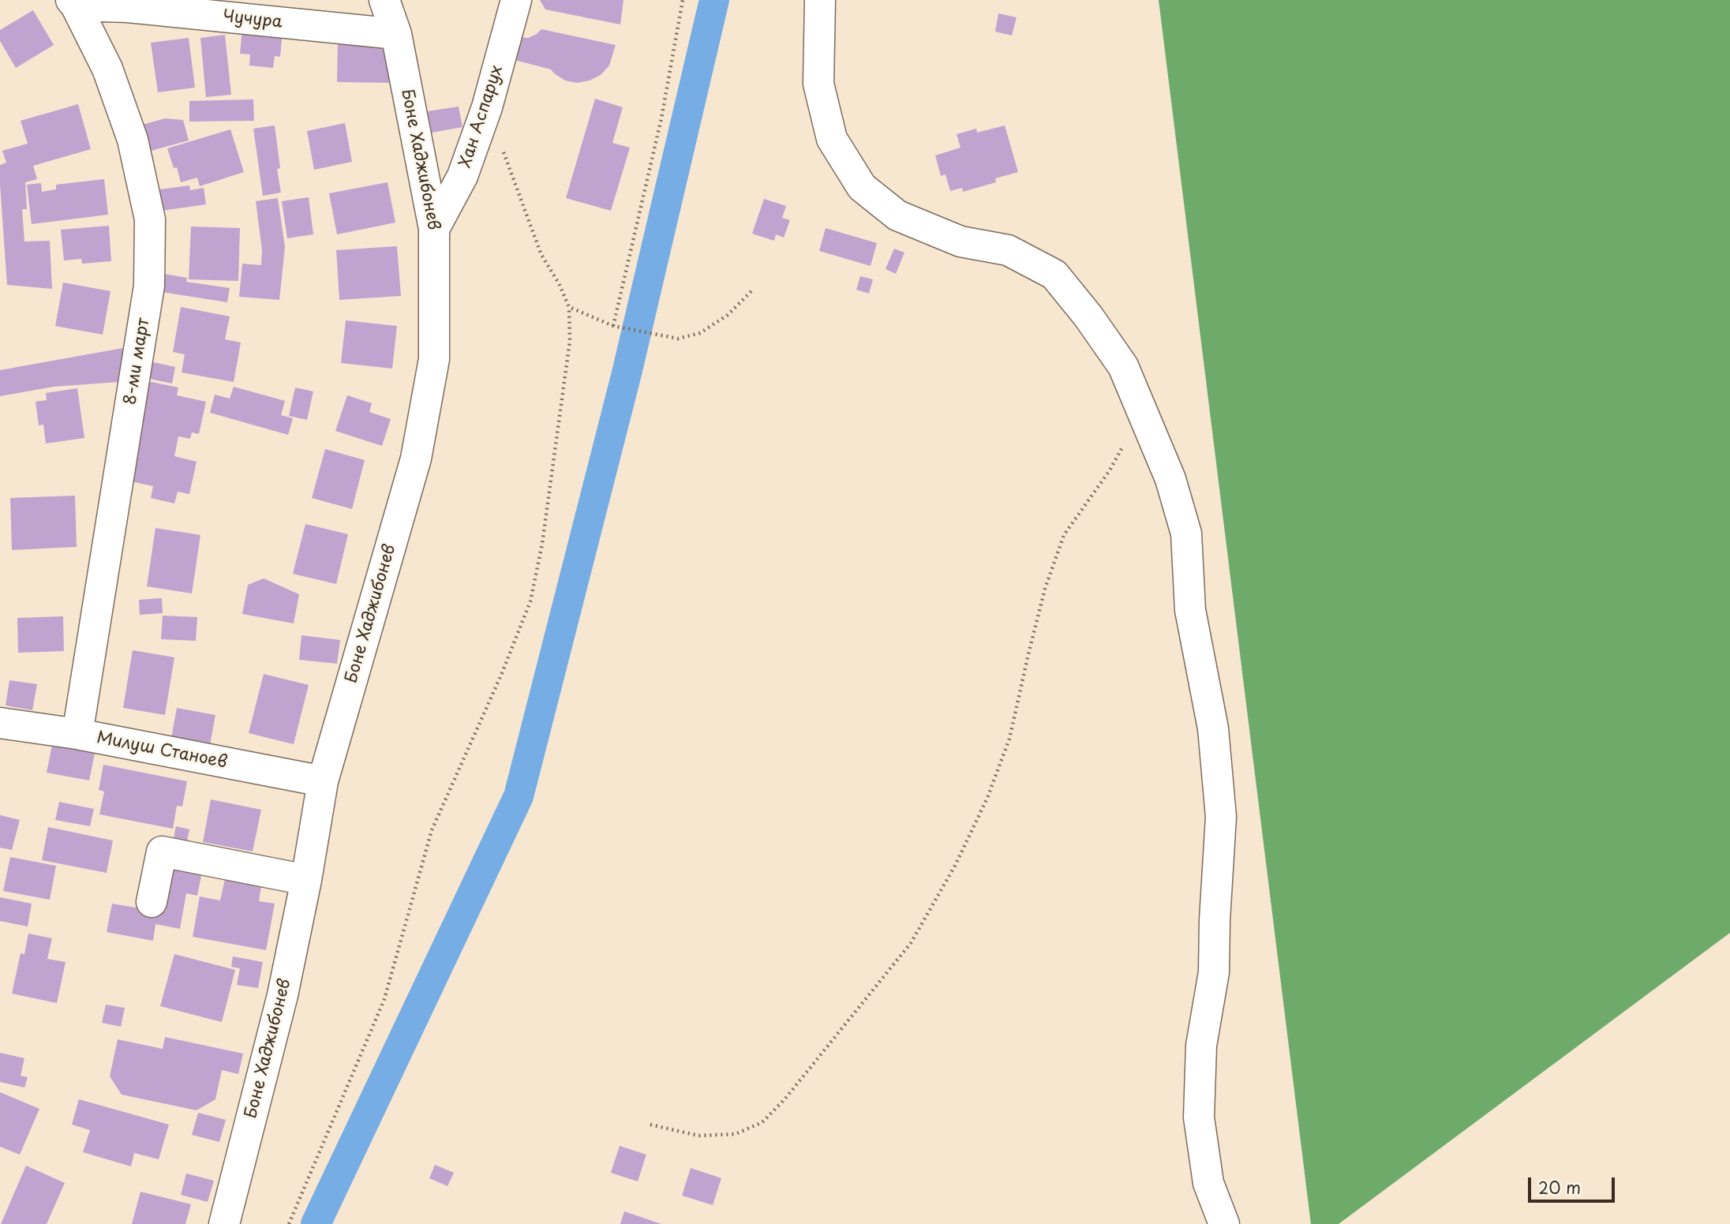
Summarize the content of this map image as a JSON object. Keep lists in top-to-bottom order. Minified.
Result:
{"streets":{"street":["Чучура","Хан Аспарух","Боне Хаджибонев","8-ми март","Милуш Станоев"]},"crossings":[["Чучура","Боне Хаджибонев"],["Чучура","8-ми март"],["Хан Аспарух","Боне Хаджибонев"],["Боне Хаджибонев","Милуш Станоев"],["8-ми март","Милуш Станоев"]],"scale_bar":"20 m"}
